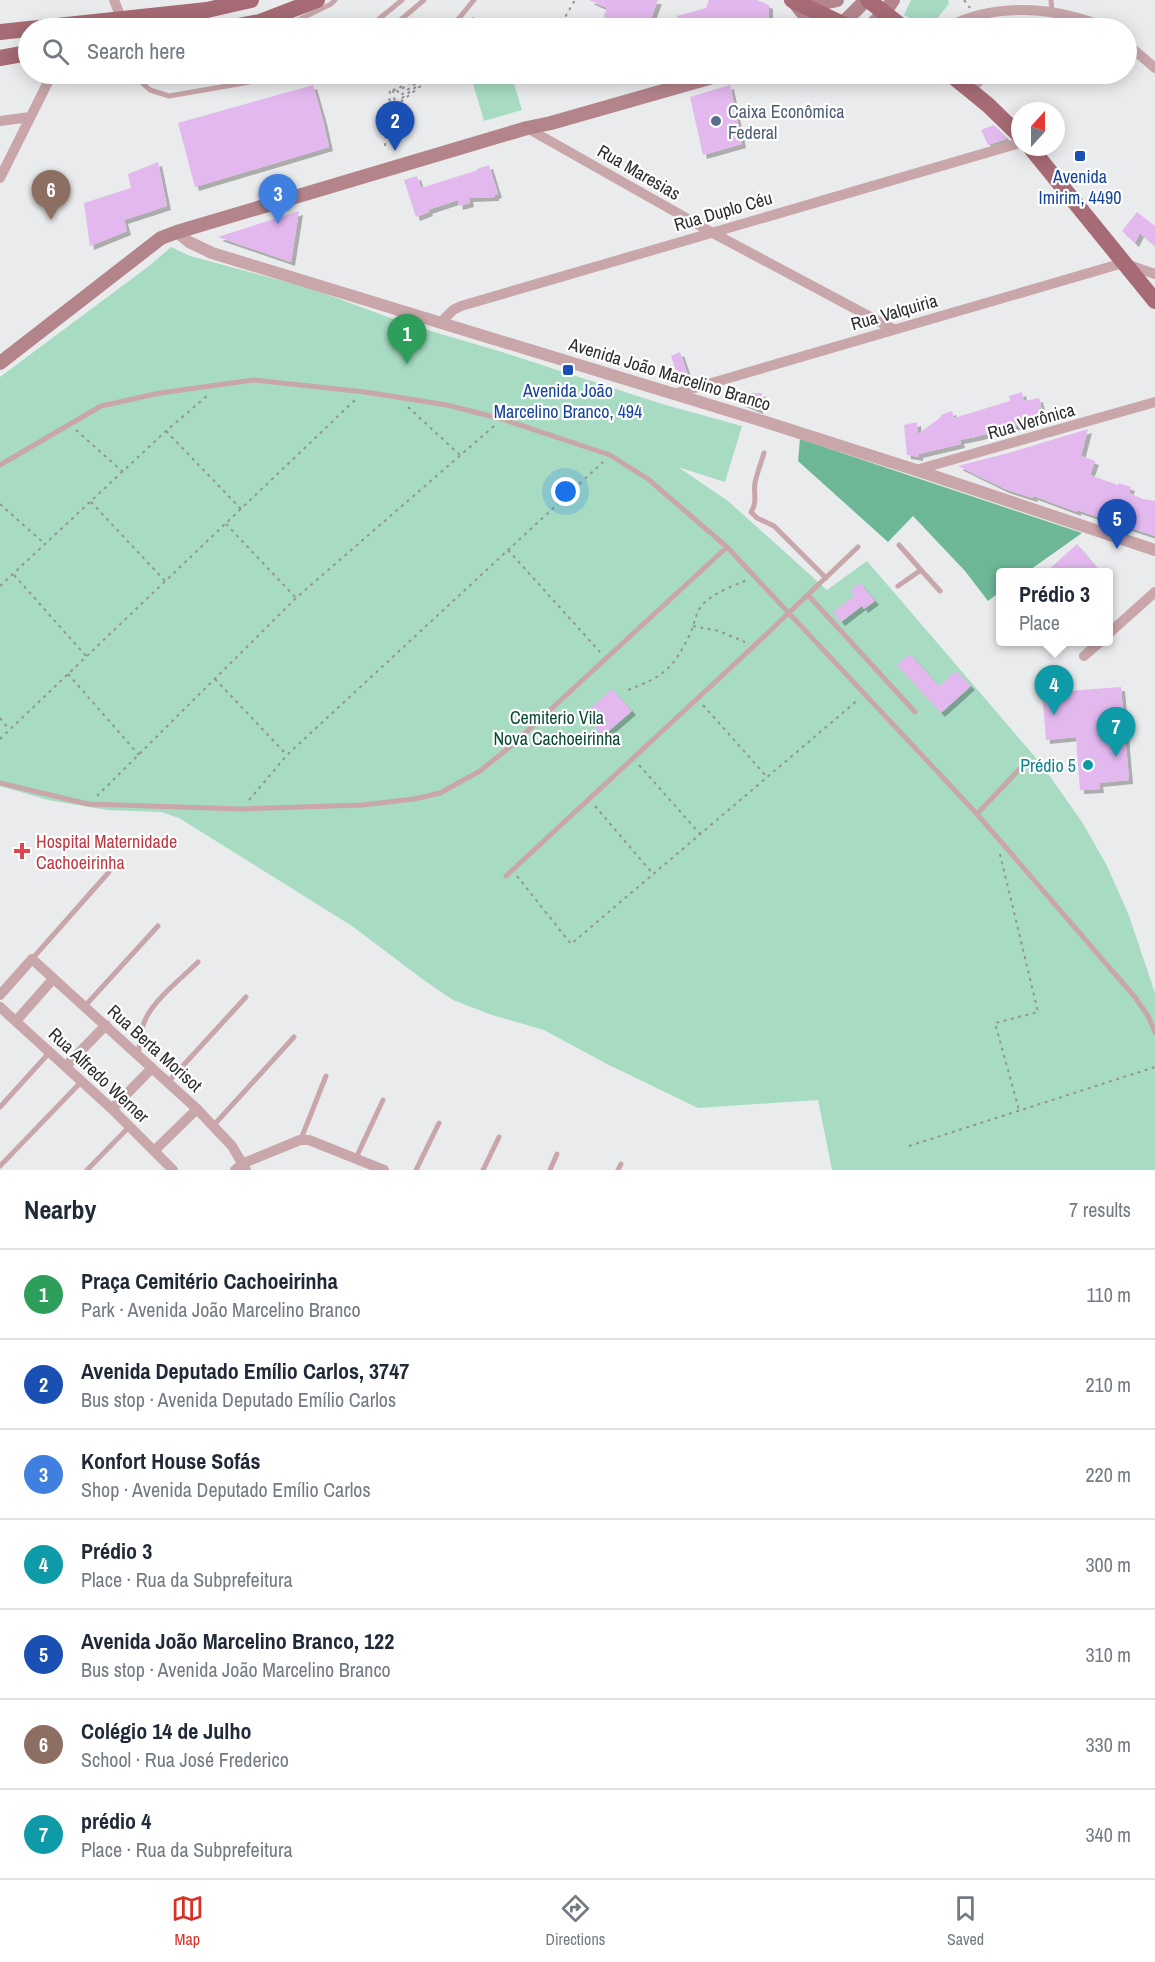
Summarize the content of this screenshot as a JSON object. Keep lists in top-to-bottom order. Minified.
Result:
{"streets":{"street":["Rua Maresias","Rua Duplo Céu","Rua Valquiria","Avenida João Marcelino Branco","Rua Verônica","Rua Berta Morisot","Rua Alfredo Werner"]},"crossings":[["Rua Maresias","Rua Duplo Céu"],["Rua Maresias","Rua Valquiria"],["Rua Duplo Céu","Avenida João Marcelino Branco"],["Rua Valquiria","Avenida João Marcelino Branco"],["Avenida João Marcelino Branco","Rua Verônica"]],"parks":["Cemiterio Vila Nova Cachoeirinha"],"places":{"other":["Caixa Econômica Federal","Prédio 5"],"transit":["Avenida Imirim, 4490","Avenida João Marcelino Branco, 494"],"health":["Hospital Maternidade Cachoeirinha"]},"north":"top","page":{"search":"Search here","pins":["2","6","3","1","5","4","7"],"popup":["Prédio 3","Place"],"heading":["Nearby","7 results"],"list":[{"mark":"1","name":"Praça Cemitério Cachoeirinha","note":"Park · Avenida João Marcelino Branco","value":"110 m"},{"mark":"2","name":"Avenida Deputado Emílio Carlos, 3747","note":"Bus stop · Avenida Deputado Emílio Carlos","value":"210 m"},{"mark":"3","name":"Konfort House Sofás","note":"Shop · Avenida Deputado Emílio Carlos","value":"220 m"},{"mark":"4","name":"Prédio 3","note":"Place · Rua da Subprefeitura","value":"300 m"},{"mark":"5","name":"Avenida João Marcelino Branco, 122","note":"Bus stop · Avenida João Marcelino Branco","value":"310 m"},{"mark":"6","name":"Colégio 14 de Julho","note":"School · Rua José Frederico","value":"330 m"},{"mark":"7","name":"prédio 4","note":"Place · Rua da Subprefeitura","value":"340 m"}],"nav":["Map","Directions","Saved"]}}
